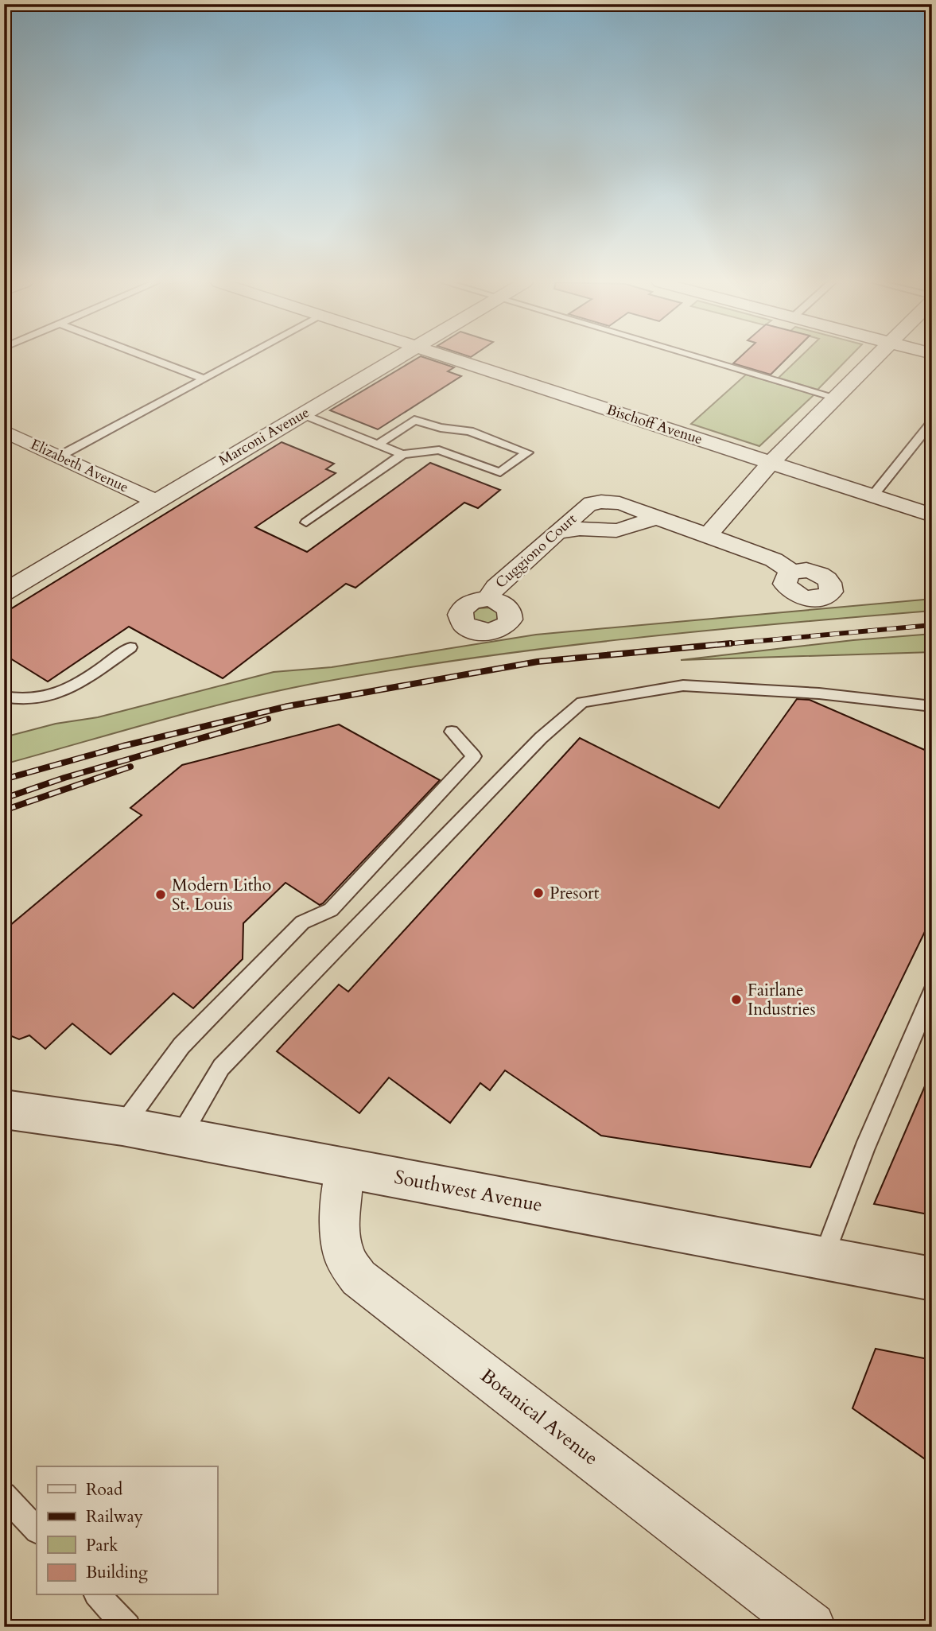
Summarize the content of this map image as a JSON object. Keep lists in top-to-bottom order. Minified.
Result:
{"streets":{"street":["Bischoff Avenue","Marconi Avenue","Elizabeth Avenue","Cuggiono Court","Southwest Avenue","Botanical Avenue"]},"crossings":[["Marconi Avenue","Elizabeth Avenue"],["Southwest Avenue","Botanical Avenue"]],"places":["Presort","Modern Litho St. Louis","Fairlane Industries"],"legend":["Road","Railway","Park","Building"]}
